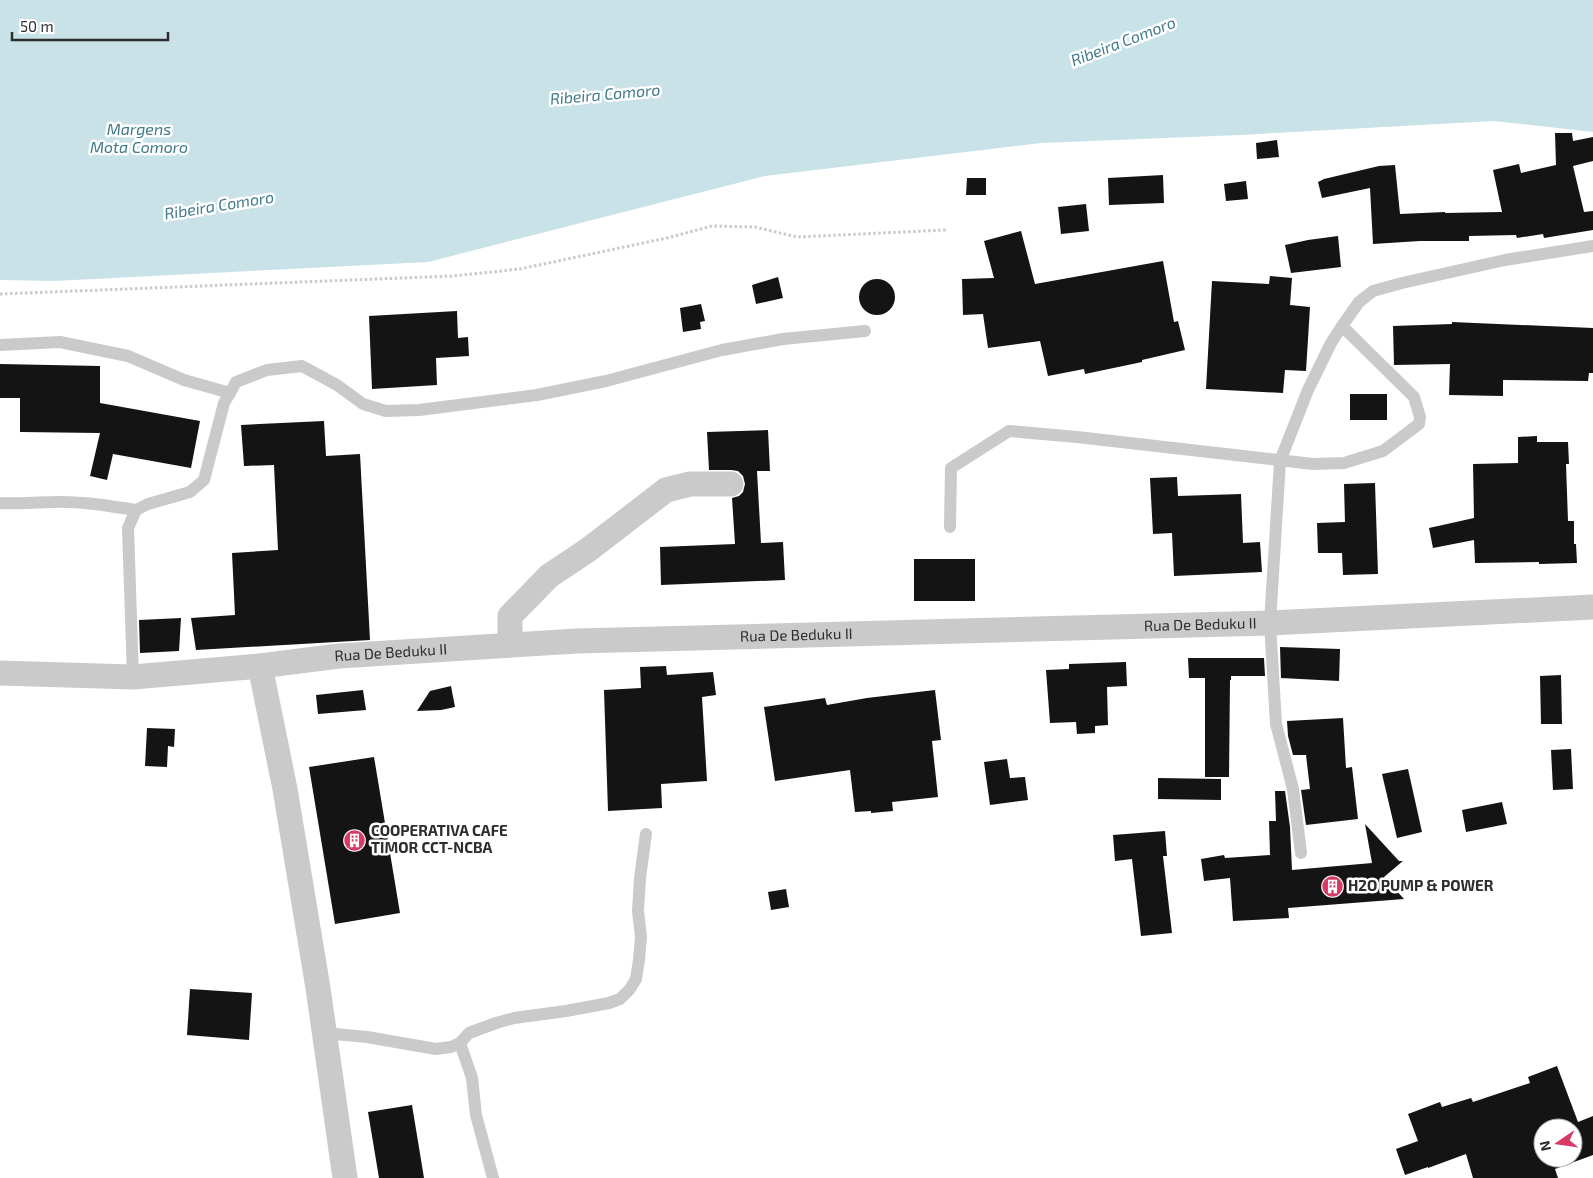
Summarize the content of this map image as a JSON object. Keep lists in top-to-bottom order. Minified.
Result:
{"streets":{"street":["Rua De Beduku II"]},"water":["Ribeira Comoro","Margens Mota Comoro"],"places":{"building":["COOPERATIVA CAFE TIMOR CCT-NCBA","H2O PUMP & POWER"]},"scale_bar":"50 m","north":"left"}
